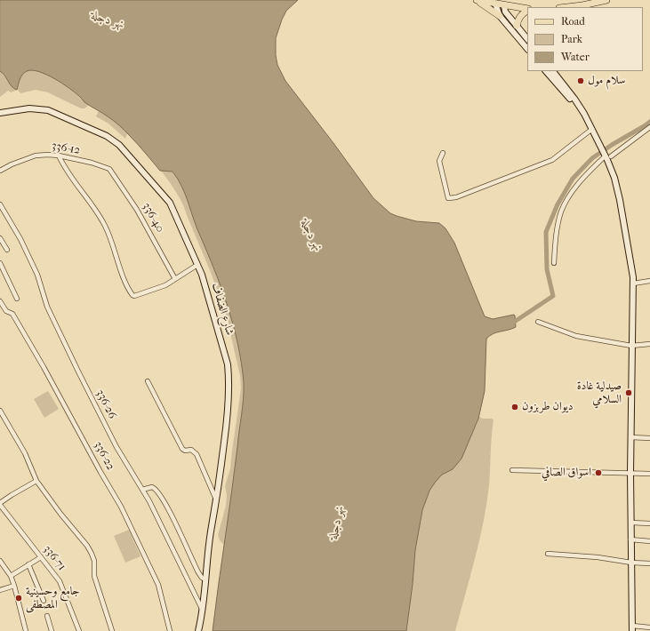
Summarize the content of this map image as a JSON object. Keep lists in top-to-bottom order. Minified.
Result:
{"streets":{"street":["336-12","336-40","شارع الضفاف","336-26","336-22","336-71"]},"crossings":[["336-12","336-40"],["شارع الضفاف","336-26"]],"water":["نهر دجلة"],"places":["سلام مول","صيدلية غادة السلامي","ديوان طربزون","اسواق الصافي","جامع وحسينية المصطفى"],"legend":["Road","Park","Water"]}
